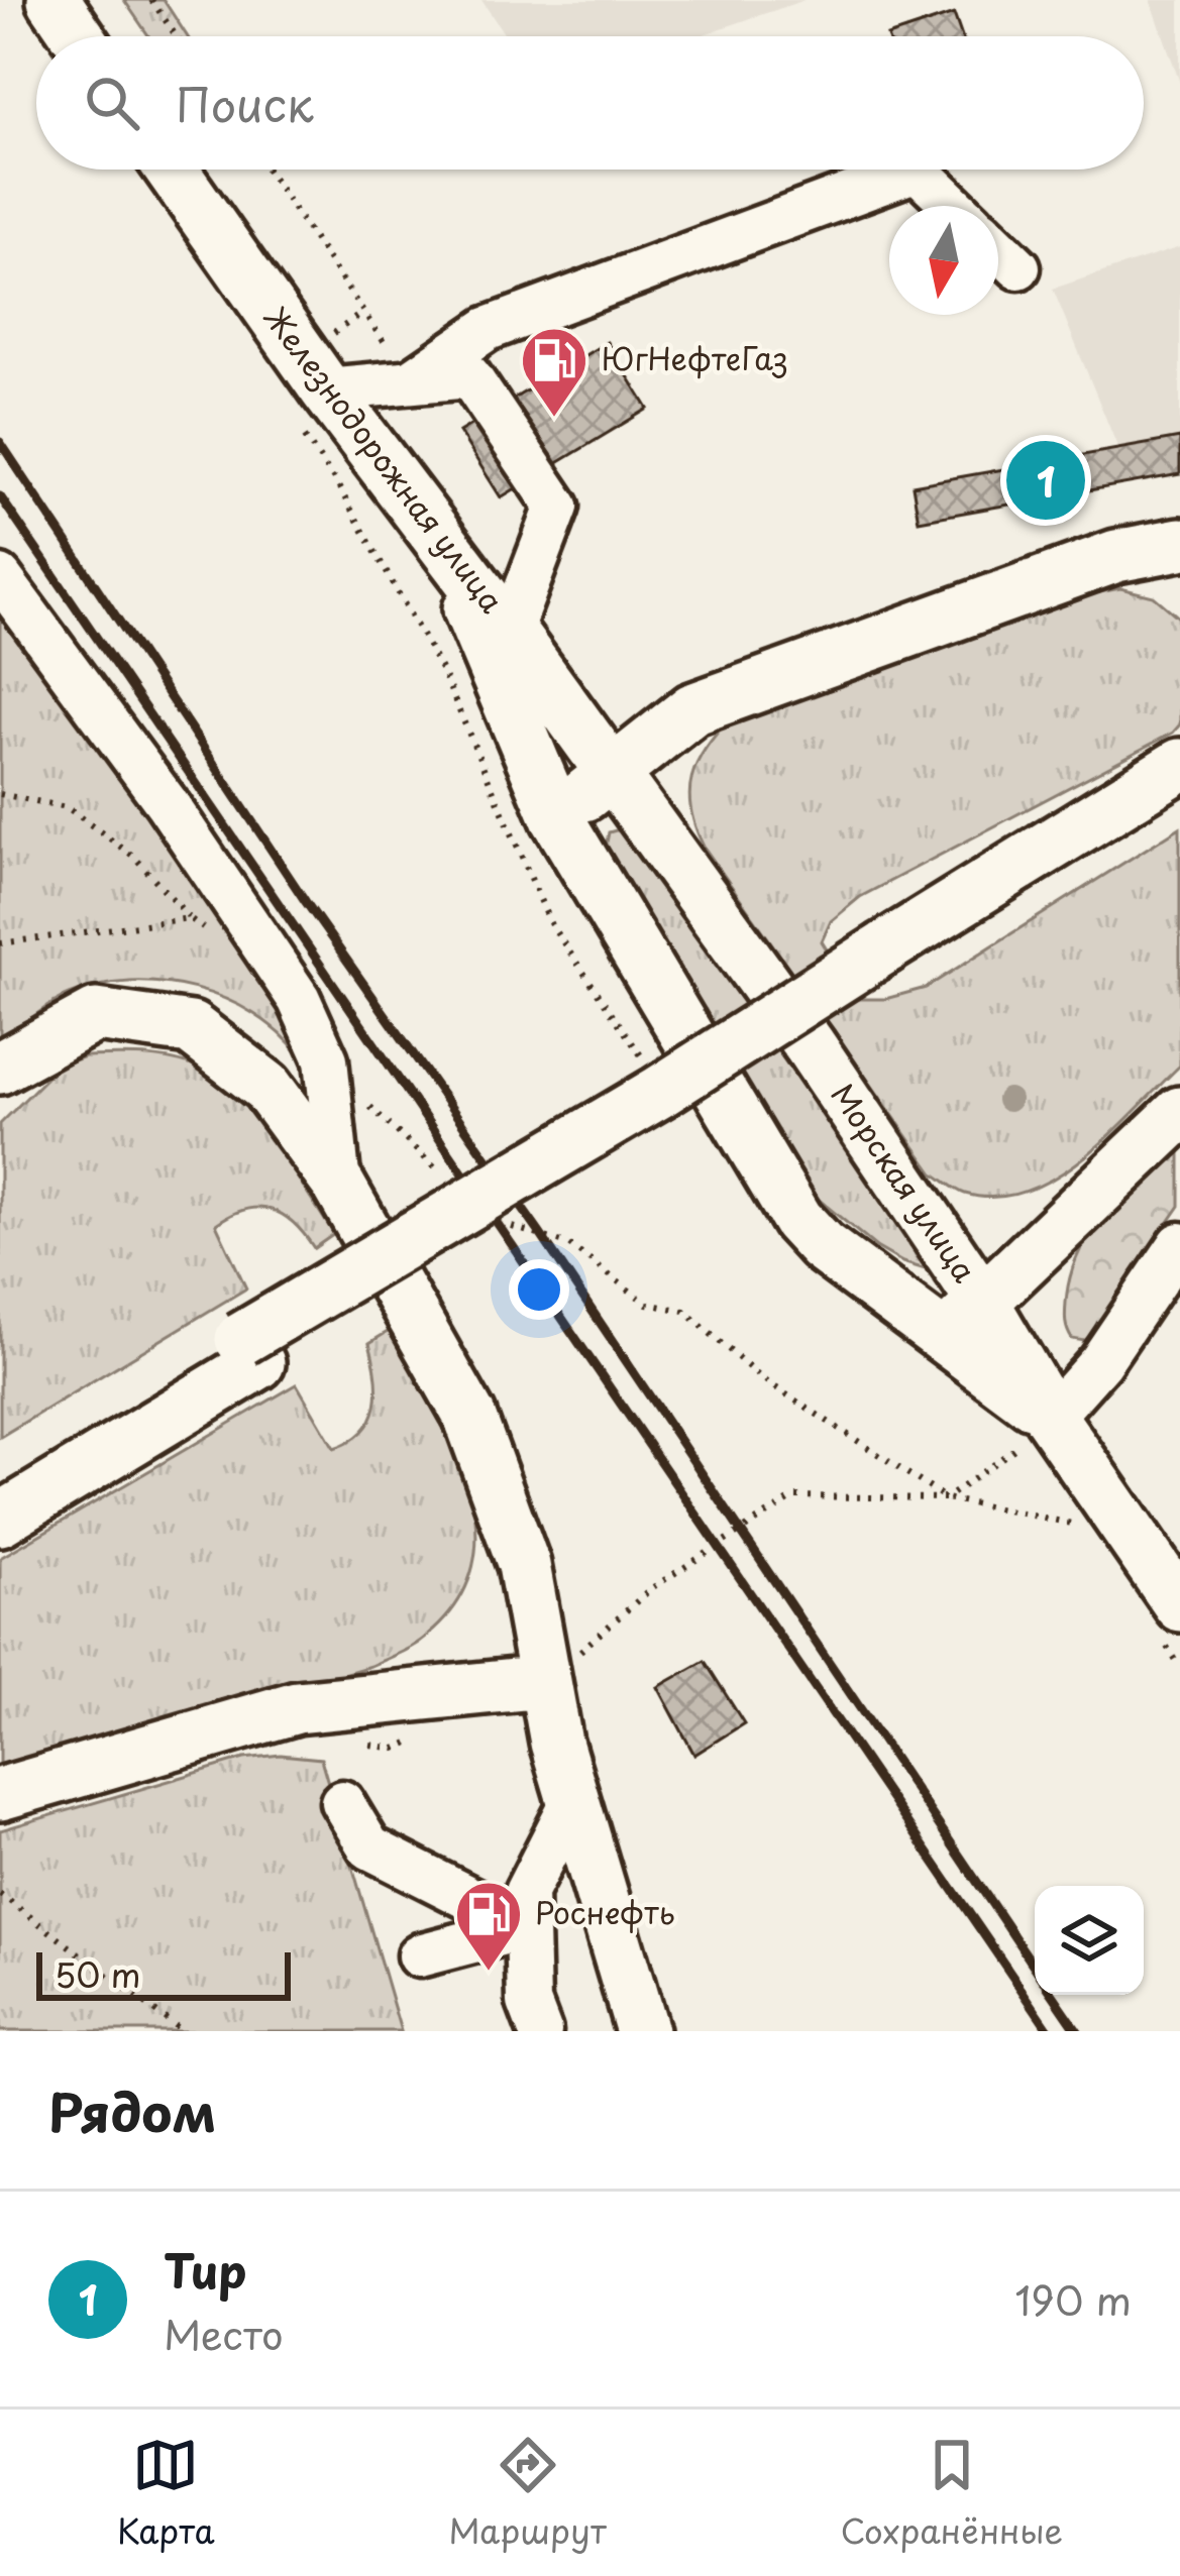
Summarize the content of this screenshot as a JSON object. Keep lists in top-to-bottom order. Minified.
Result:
{"streets":{"main road":["Железнодорожная улица","Морская улица"]},"crossings":[["Железнодорожная улица","Морская улица"]],"places":{"fuel station":["ЮгНефтеГаз","Роснефть"]},"scale_bar":"50 m","north":"bottom","page":{"search":"Поиск","pins":"1","scale":"50 m","heading":"Рядом","list":[{"mark":"1","name":"Тир","note":"Место","value":"190 m"}],"nav":["Карта","Маршрут","Сохранённые"]}}
